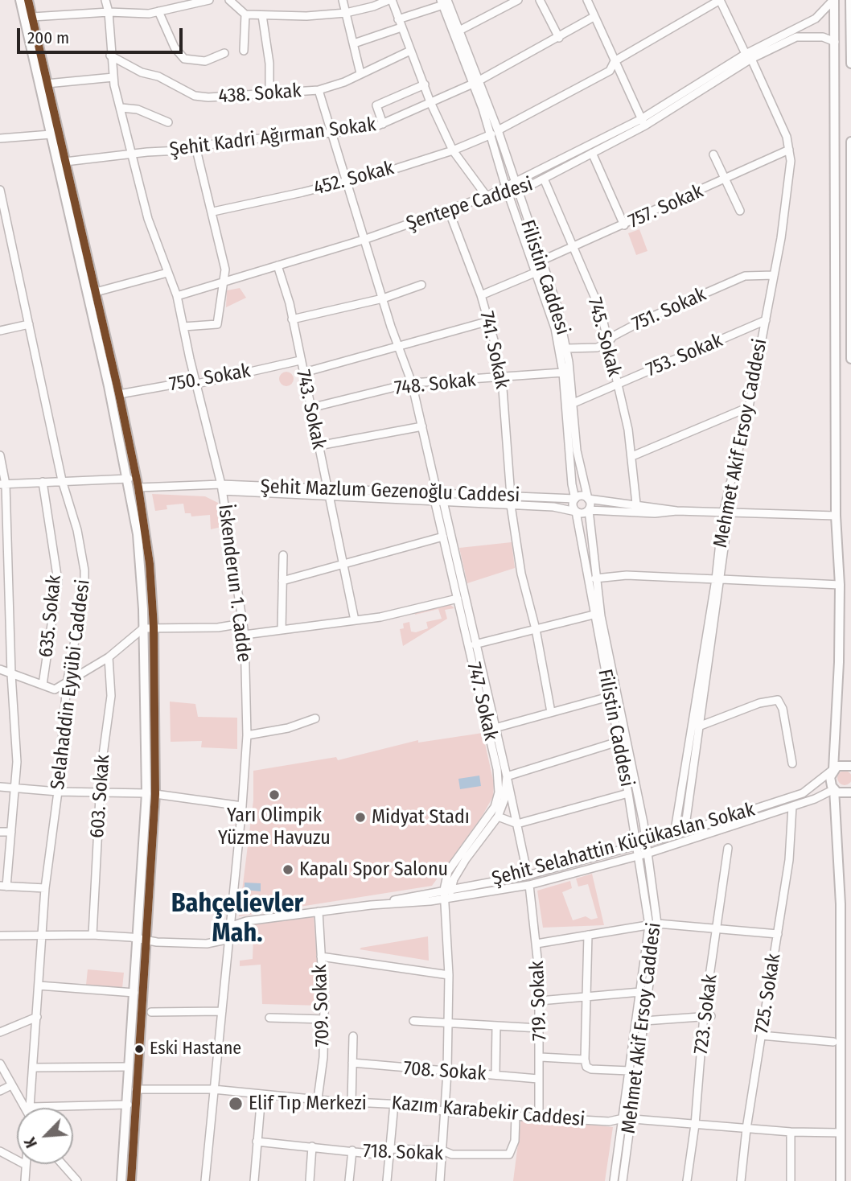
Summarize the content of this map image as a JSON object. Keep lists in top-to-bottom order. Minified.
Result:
{"streets":{"street":["438. Sokak","Şehit Kadri Ağırman Sokak","452. Sokak","Şentepe Caddesi","757. Sokak","Filistin Caddesi","751. Sokak","745. Sokak","741. Sokak","753. Sokak","750. Sokak","748. Sokak","743. Sokak","Mehmet Akif Ersoy Caddesi","Şehit Mazlum Gezenoğlu Caddesi","İskenderun 1. Cadde","635. Sokak","Selahaddin Eyyübi Caddesi","747. Sokak","603. Sokak","Şehit Selahattin Küçükaslan Sokak","725. Sokak","719. Sokak","709. Sokak","723. Sokak","708. Sokak","Kazım Karabekir Caddesi","718. Sokak"]},"crossings":[["438. Sokak","İskenderun 1. Cadde"],["438. Sokak","747. Sokak"],["Şehit Kadri Ağırman Sokak","Filistin Caddesi"],["Şehit Kadri Ağırman Sokak","İskenderun 1. Cadde"],["Şehit Kadri Ağırman Sokak","747. Sokak"],["452. Sokak","Filistin Caddesi"],["452. Sokak","Mehmet Akif Ersoy Caddesi"],["452. Sokak","747. Sokak"],["Şentepe Caddesi","Filistin Caddesi"],["Şentepe Caddesi","745. Sokak"],["Şentepe Caddesi","741. Sokak"],["Şentepe Caddesi","743. Sokak"],["Şentepe Caddesi","Mehmet Akif Ersoy Caddesi"],["Şentepe Caddesi","İskenderun 1. Cadde"],["Şentepe Caddesi","747. Sokak"],["757. Sokak","Filistin Caddesi"],["757. Sokak","745. Sokak"],["757. Sokak","Mehmet Akif Ersoy Caddesi"],["Filistin Caddesi","751. Sokak"],["Filistin Caddesi","753. Sokak"],["Filistin Caddesi","748. Sokak"],["Filistin Caddesi","Mehmet Akif Ersoy Caddesi"],["Filistin Caddesi","Şehit Mazlum Gezenoğlu Caddesi"],["Filistin Caddesi","Şehit Selahattin Küçükaslan Sokak"],["751. Sokak","745. Sokak"],["751. Sokak","Mehmet Akif Ersoy Caddesi"],["745. Sokak","753. Sokak"],["741. Sokak","748. Sokak"],["741. Sokak","Şehit Mazlum Gezenoğlu Caddesi"],["753. Sokak","Mehmet Akif Ersoy Caddesi"],["750. Sokak","743. Sokak"],["750. Sokak","İskenderun 1. Cadde"],["748. Sokak","743. Sokak"],["748. Sokak","747. Sokak"],["743. Sokak","Şehit Mazlum Gezenoğlu Caddesi"],["Mehmet Akif Ersoy Caddesi","Şehit Selahattin Küçükaslan Sokak"],["Mehmet Akif Ersoy Caddesi","Kazım Karabekir Caddesi"],["Şehit Mazlum Gezenoğlu Caddesi","İskenderun 1. Cadde"],["Şehit Mazlum Gezenoğlu Caddesi","747. Sokak"],["İskenderun 1. Cadde","Şehit Selahattin Küçükaslan Sokak"],["İskenderun 1. Cadde","Kazım Karabekir Caddesi"],["747. Sokak","Şehit Selahattin Küçükaslan Sokak"],["Şehit Selahattin Küçükaslan Sokak","725. Sokak"],["Şehit Selahattin Küçükaslan Sokak","719. Sokak"],["Şehit Selahattin Küçükaslan Sokak","709. Sokak"],["725. Sokak","Kazım Karabekir Caddesi"],["719. Sokak","708. Sokak"],["719. Sokak","Kazım Karabekir Caddesi"],["709. Sokak","Kazım Karabekir Caddesi"],["723. Sokak","Kazım Karabekir Caddesi"],["Kazım Karabekir Caddesi","718. Sokak"]],"districts":["Bahçelievler Mah."],"places":["Yarı Olimpik Yüzme Havuzu","Midyat Stadı","Kapalı Spor Salonu","Eski Hastane","Elif Tıp Merkezi"],"scale_bar":"200 m","north":"bottom left"}
